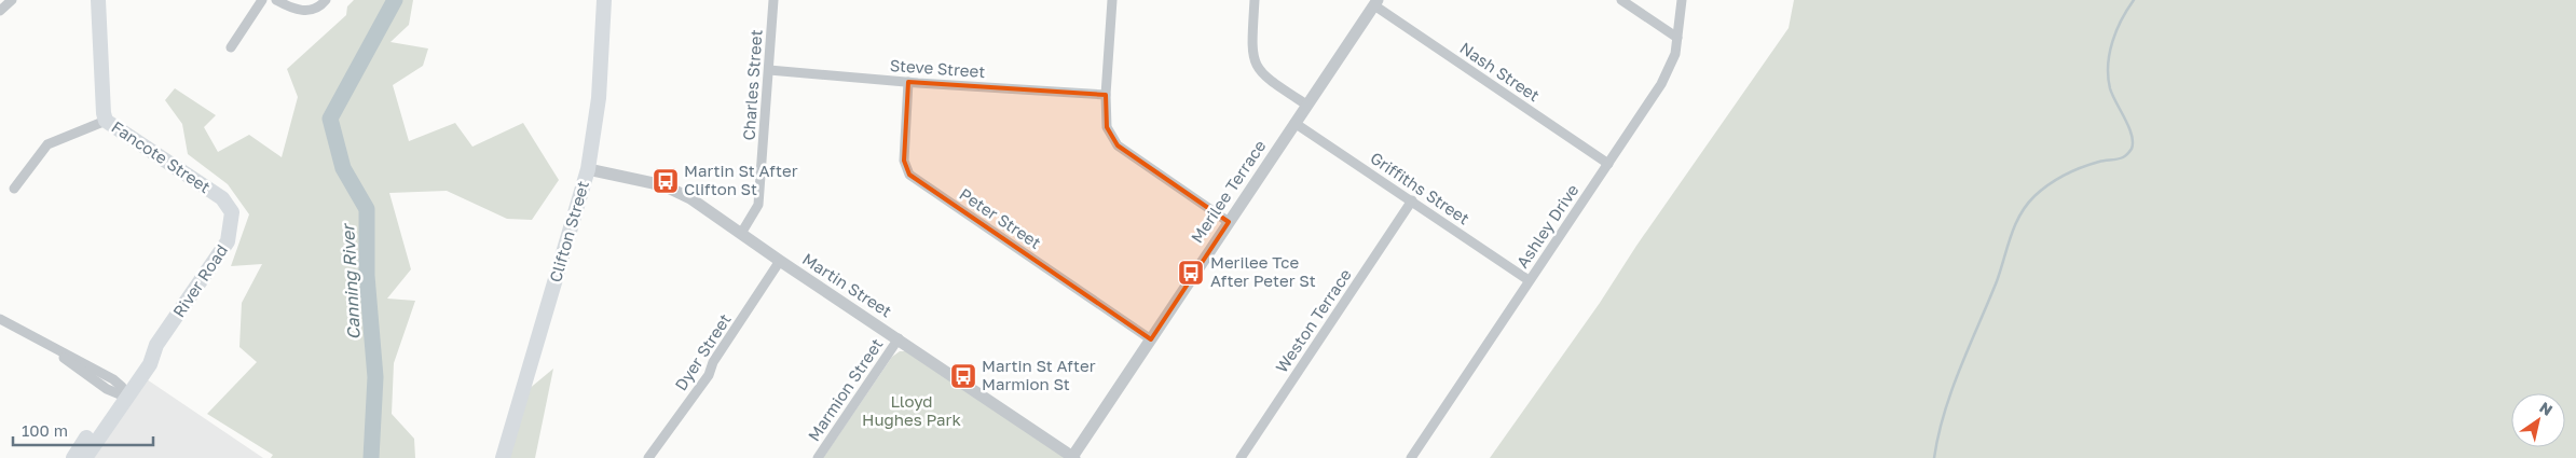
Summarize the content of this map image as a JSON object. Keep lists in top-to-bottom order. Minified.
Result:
{"streets":{"main road":["Fancote Street","Clifton Street","River Road"],"street":["Steve Street","Nash Street","Charles Street","Griffiths Street","Merilee Terrace","Peter Street","Ashley Drive","Martin Street","Weston Terrace","Dyer Street","Marmion Street"]},"crossings":[["Steve Street","Charles Street"],["Steve Street","Peter Street"],["Nash Street","Merilee Terrace"],["Nash Street","Ashley Drive"],["Charles Street","Martin Street"],["Fancote Street","River Road"],["Griffiths Street","Merilee Terrace"],["Griffiths Street","Ashley Drive"],["Griffiths Street","Weston Terrace"],["Merilee Terrace","Peter Street"],["Merilee Terrace","Martin Street"],["Clifton Street","Martin Street"],["Martin Street","Dyer Street"],["Martin Street","Marmion Street"]],"water":["Canning River"],"parks":["Lloyd Hughes Park"],"places":{"bus stop":["Martin St After Clifton St","Merilee Tce After Peter St","Martin St After Marmion St"]},"scale_bar":"100 m","north":"top right"}
